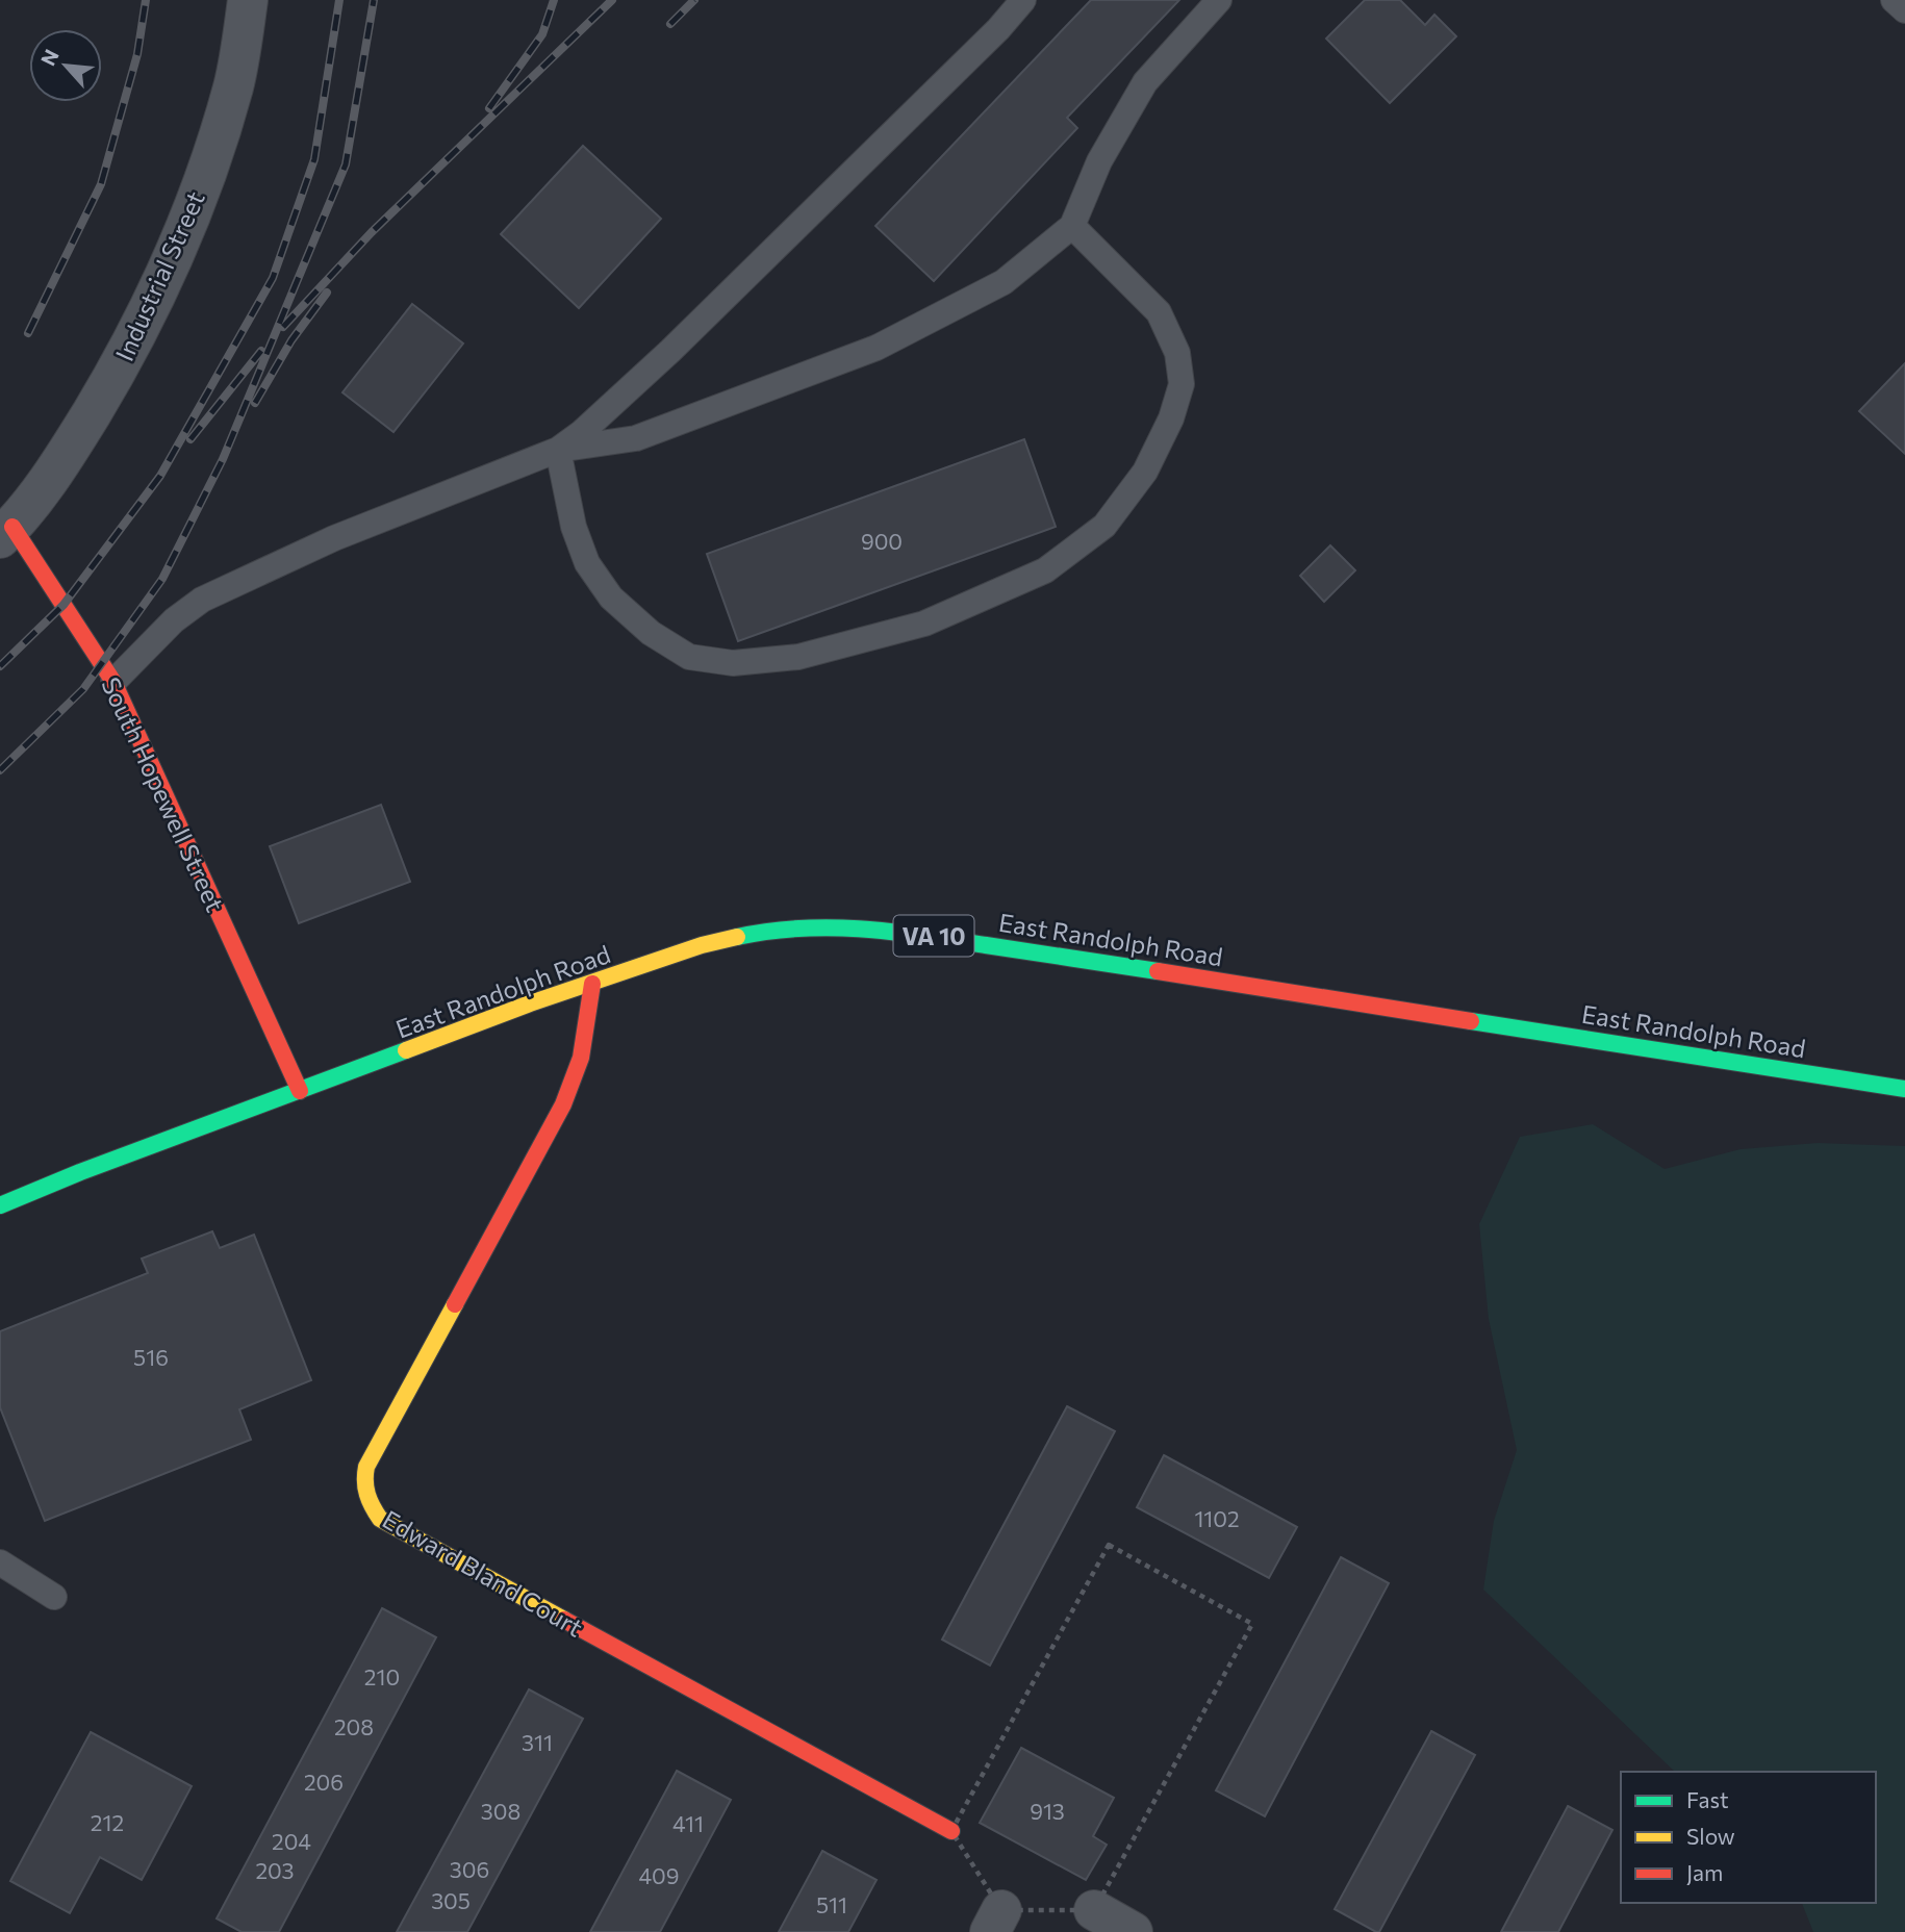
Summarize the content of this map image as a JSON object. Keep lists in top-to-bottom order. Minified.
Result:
{"streets":{"main road":["South Hopewell Street","VA 10","East Randolph Road","Edward Bland Court"],"street":["Industrial Street"]},"crossings":[["Industrial Street","South Hopewell Street"],["South Hopewell Street","East Randolph Road"],["East Randolph Road","Edward Bland Court"]],"house_numbers":["900","516","1102","210","208","311","206","308","913","212","411","204","306","203","409","305","511"],"legend":["Fast","Slow","Jam"],"north":"top left"}
